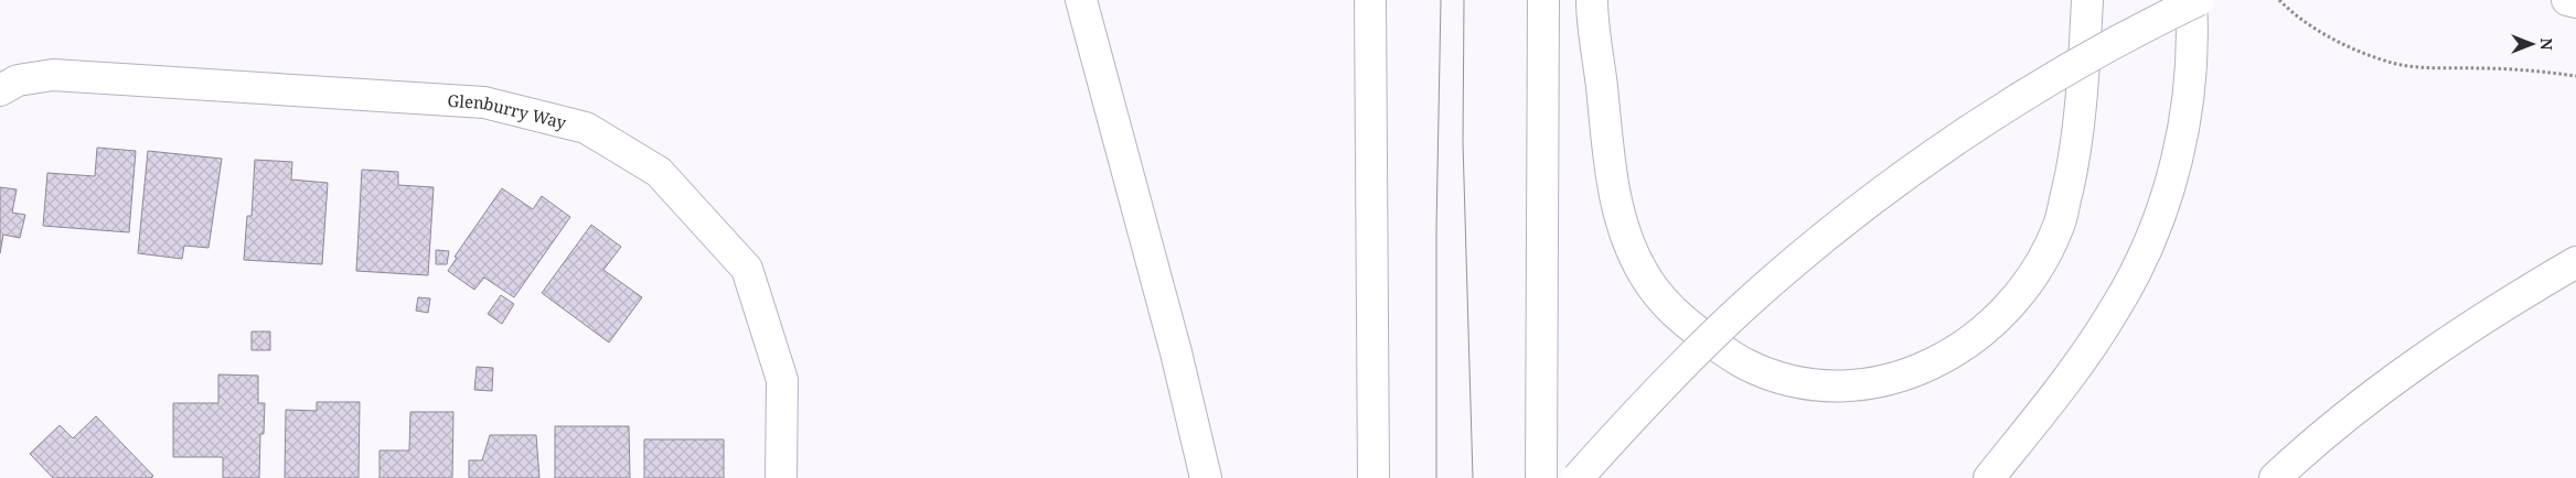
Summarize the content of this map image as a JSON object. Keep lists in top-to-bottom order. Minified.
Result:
{"streets":{"main road":["Glenburry Way"]},"north":"right"}
